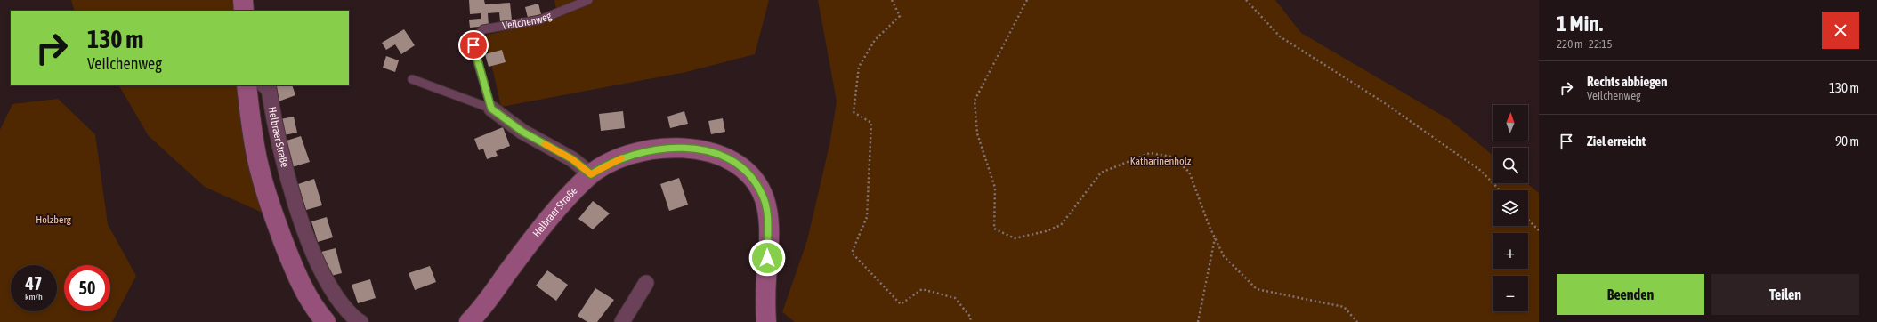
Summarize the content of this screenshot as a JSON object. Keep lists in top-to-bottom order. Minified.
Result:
{"streets":{"main road":["Helbraer Straße"],"lane":["Veilchenweg"]},"parks":["Katharinenholz","Holzberg"],"north":"top","page":{"heading":["1 Min.","220 m · 22:15"],"turn":["130 m","Veilchenweg"],"list":[{"name":"Rechts abbiegen","note":"Veilchenweg","value":"130 m"},{"name":"Ziel erreicht","value":"90 m"}],"map_buttons":["+","−"],"speed":"47 km/h","limit":"50","buttons":["Beenden","Teilen"]}}
